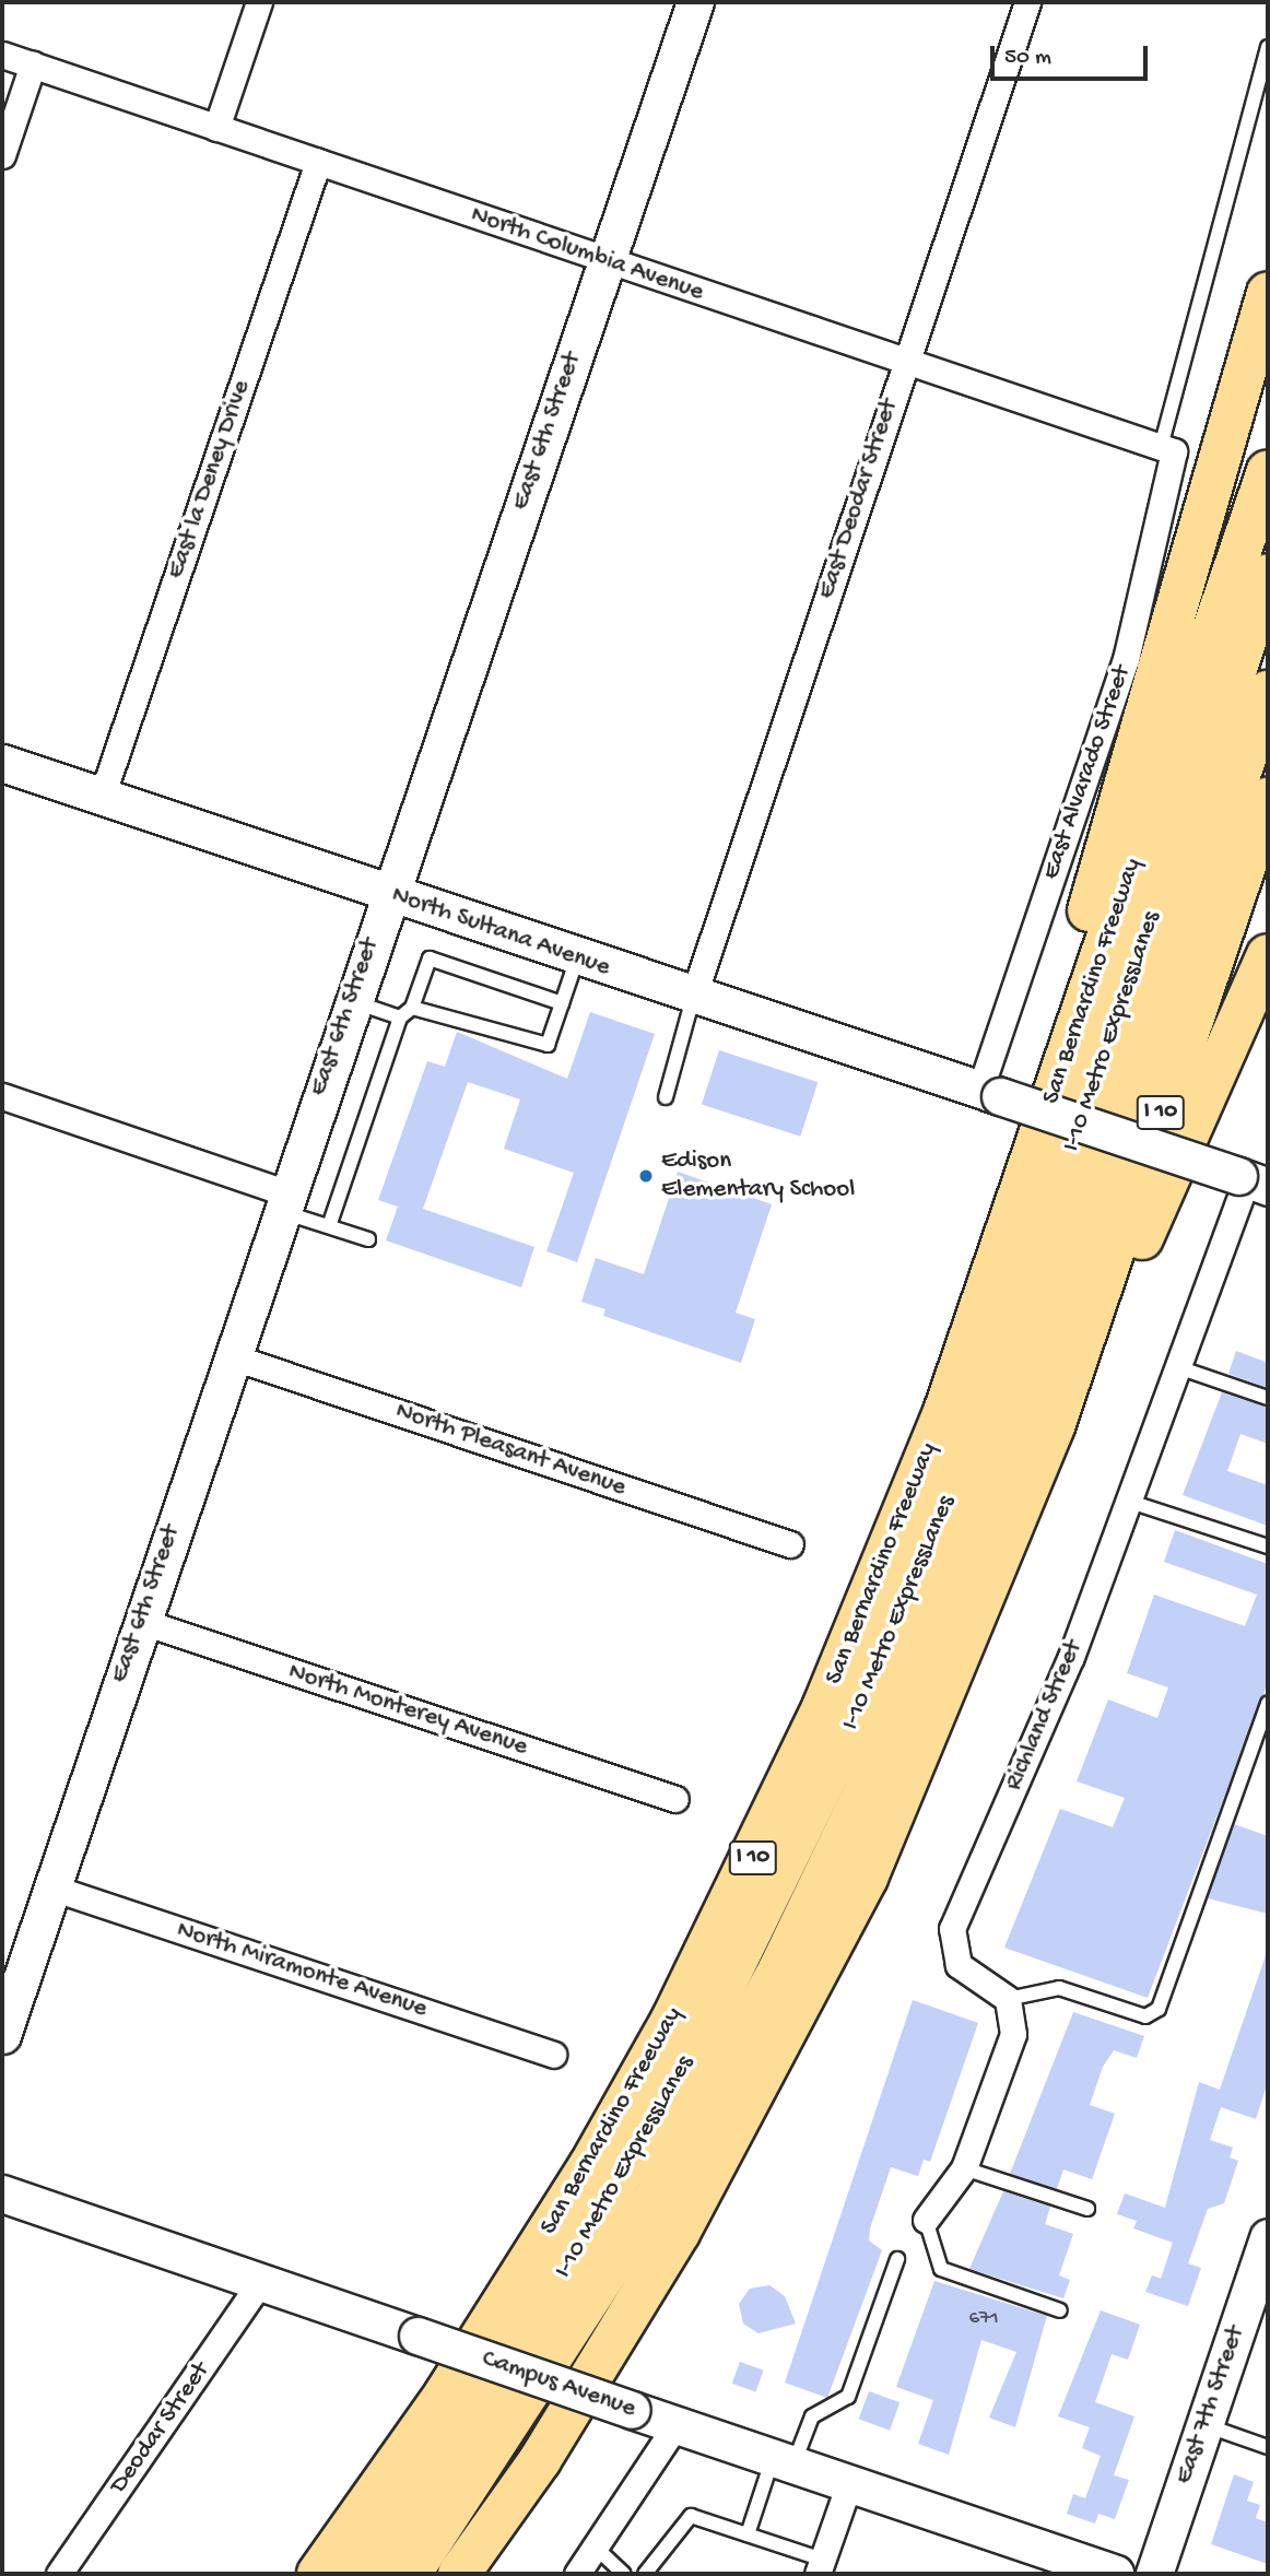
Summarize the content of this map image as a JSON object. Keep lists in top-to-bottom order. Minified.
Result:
{"streets":{"highway":["San Bernardino Freeway","I-10 Metro ExpressLanes","I 10"],"main road":["East 6th Street","North Sultana Avenue","Campus Avenue","East 7th Street"],"street":["North Columbia Avenue","East la Deney Drive","East Deodar Street","East Alvarado Street","North Pleasant Avenue","North Monterey Avenue","Richland Street","North Miramonte Avenue","Deodar Street"]},"crossings":[["North Columbia Avenue","East 6th Street"],["North Columbia Avenue","East la Deney Drive"],["North Columbia Avenue","East Deodar Street"],["North Columbia Avenue","East Alvarado Street"],["East 6th Street","North Sultana Avenue"],["East 6th Street","North Pleasant Avenue"],["East 6th Street","North Monterey Avenue"],["East 6th Street","North Miramonte Avenue"],["East la Deney Drive","North Sultana Avenue"],["East Deodar Street","North Sultana Avenue"],["East Alvarado Street","North Sultana Avenue"],["North Sultana Avenue","Richland Street"],["Campus Avenue","Deodar Street"]],"places":["Edison Elementary School"],"house_numbers":["671"],"scale_bar":"50 m"}
